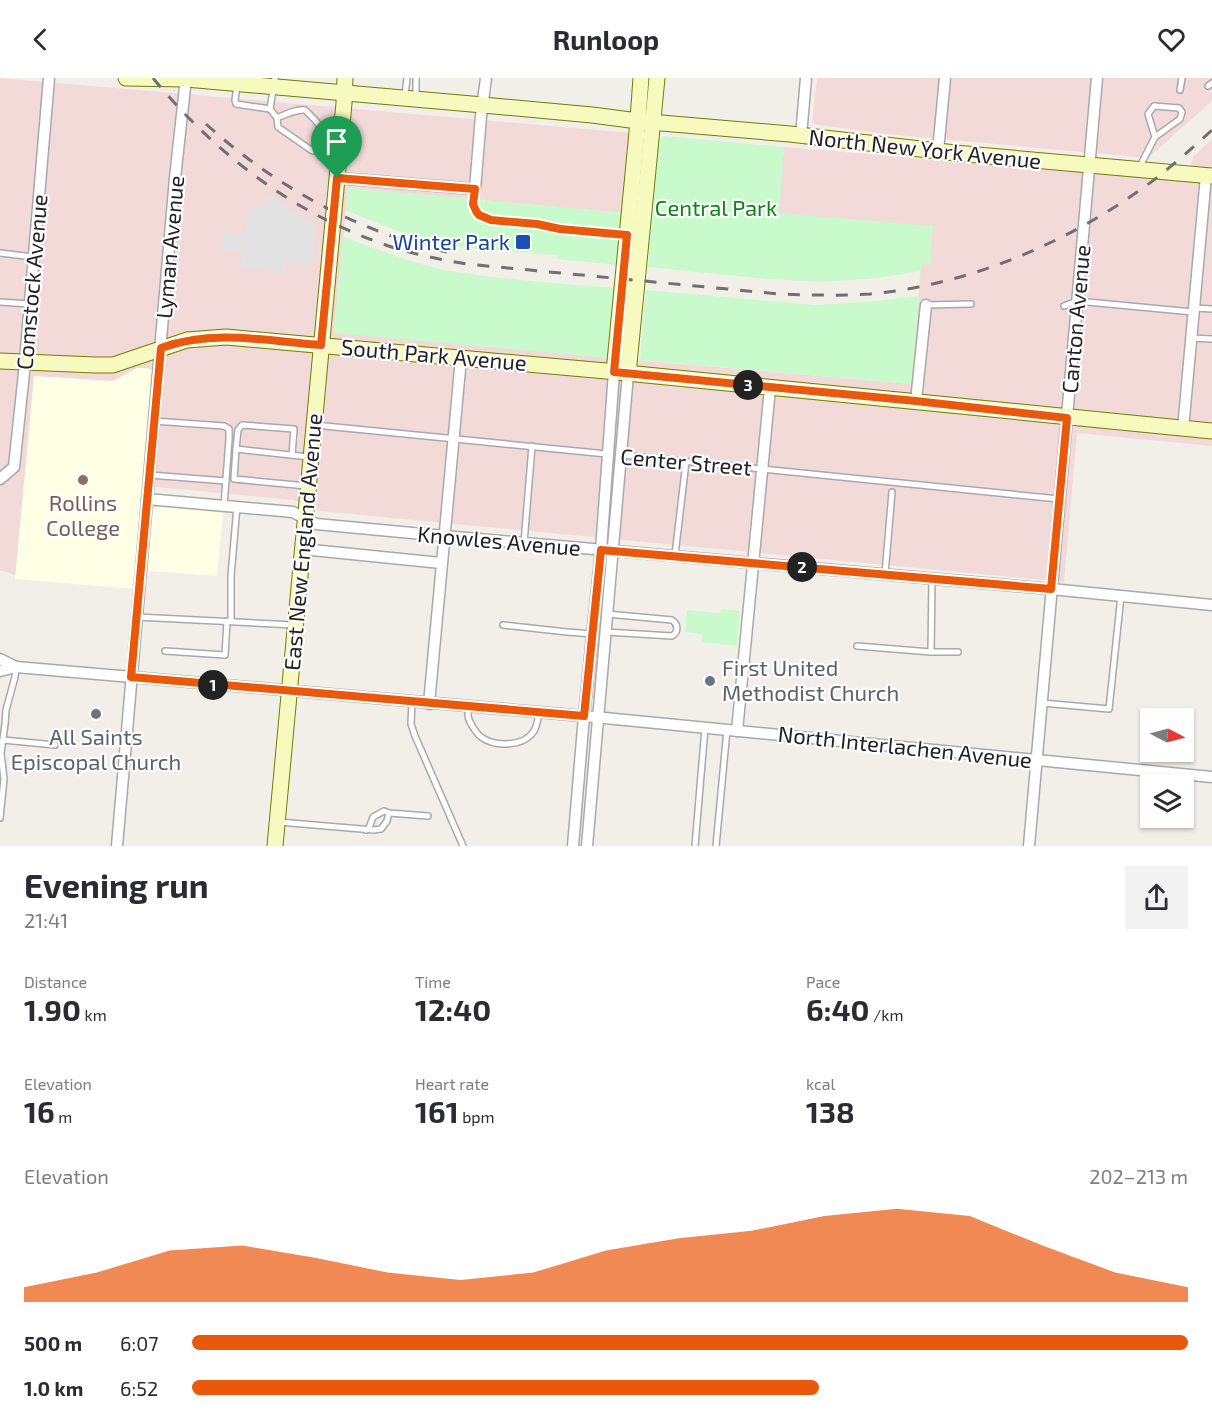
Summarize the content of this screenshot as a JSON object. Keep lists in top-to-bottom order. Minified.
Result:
{"streets":{"street":["North New York Avenue","Lyman Avenue","Comstock Avenue","Canton Avenue","South Park Avenue","Center Street","Knowles Avenue","East New England Avenue","North Interlachen Avenue"]},"crossings":[["North New York Avenue","Lyman Avenue"],["North New York Avenue","Canton Avenue"],["North New York Avenue","East New England Avenue"],["Lyman Avenue","South Park Avenue"],["Lyman Avenue","Knowles Avenue"],["Lyman Avenue","North Interlachen Avenue"],["Comstock Avenue","South Park Avenue"],["Canton Avenue","South Park Avenue"],["Canton Avenue","Center Street"],["Canton Avenue","Knowles Avenue"],["Canton Avenue","North Interlachen Avenue"],["South Park Avenue","East New England Avenue"],["Center Street","East New England Avenue"],["Knowles Avenue","East New England Avenue"],["East New England Avenue","North Interlachen Avenue"]],"parks":["Central Park"],"places":{"transit":["Winter Park"],"other":["Rollins College","First United Methodist Church","All Saints Episcopal Church"]},"north":"right","page":{"header":"Runloop","pins":["3","2","1"],"heading":["Evening run","21:41"],"stats":[["Distance","1.90 km"],["Time","12:40"],["Pace","6:40 /km"],["Elevation","16 m"],["Heart rate","161 bpm"],["kcal","138"]],"chart":["Elevation","202–213 m"],"list":[{"name":"500 m","note":"6:07"},{"name":"1.0 km","note":"6:52"}]}}
